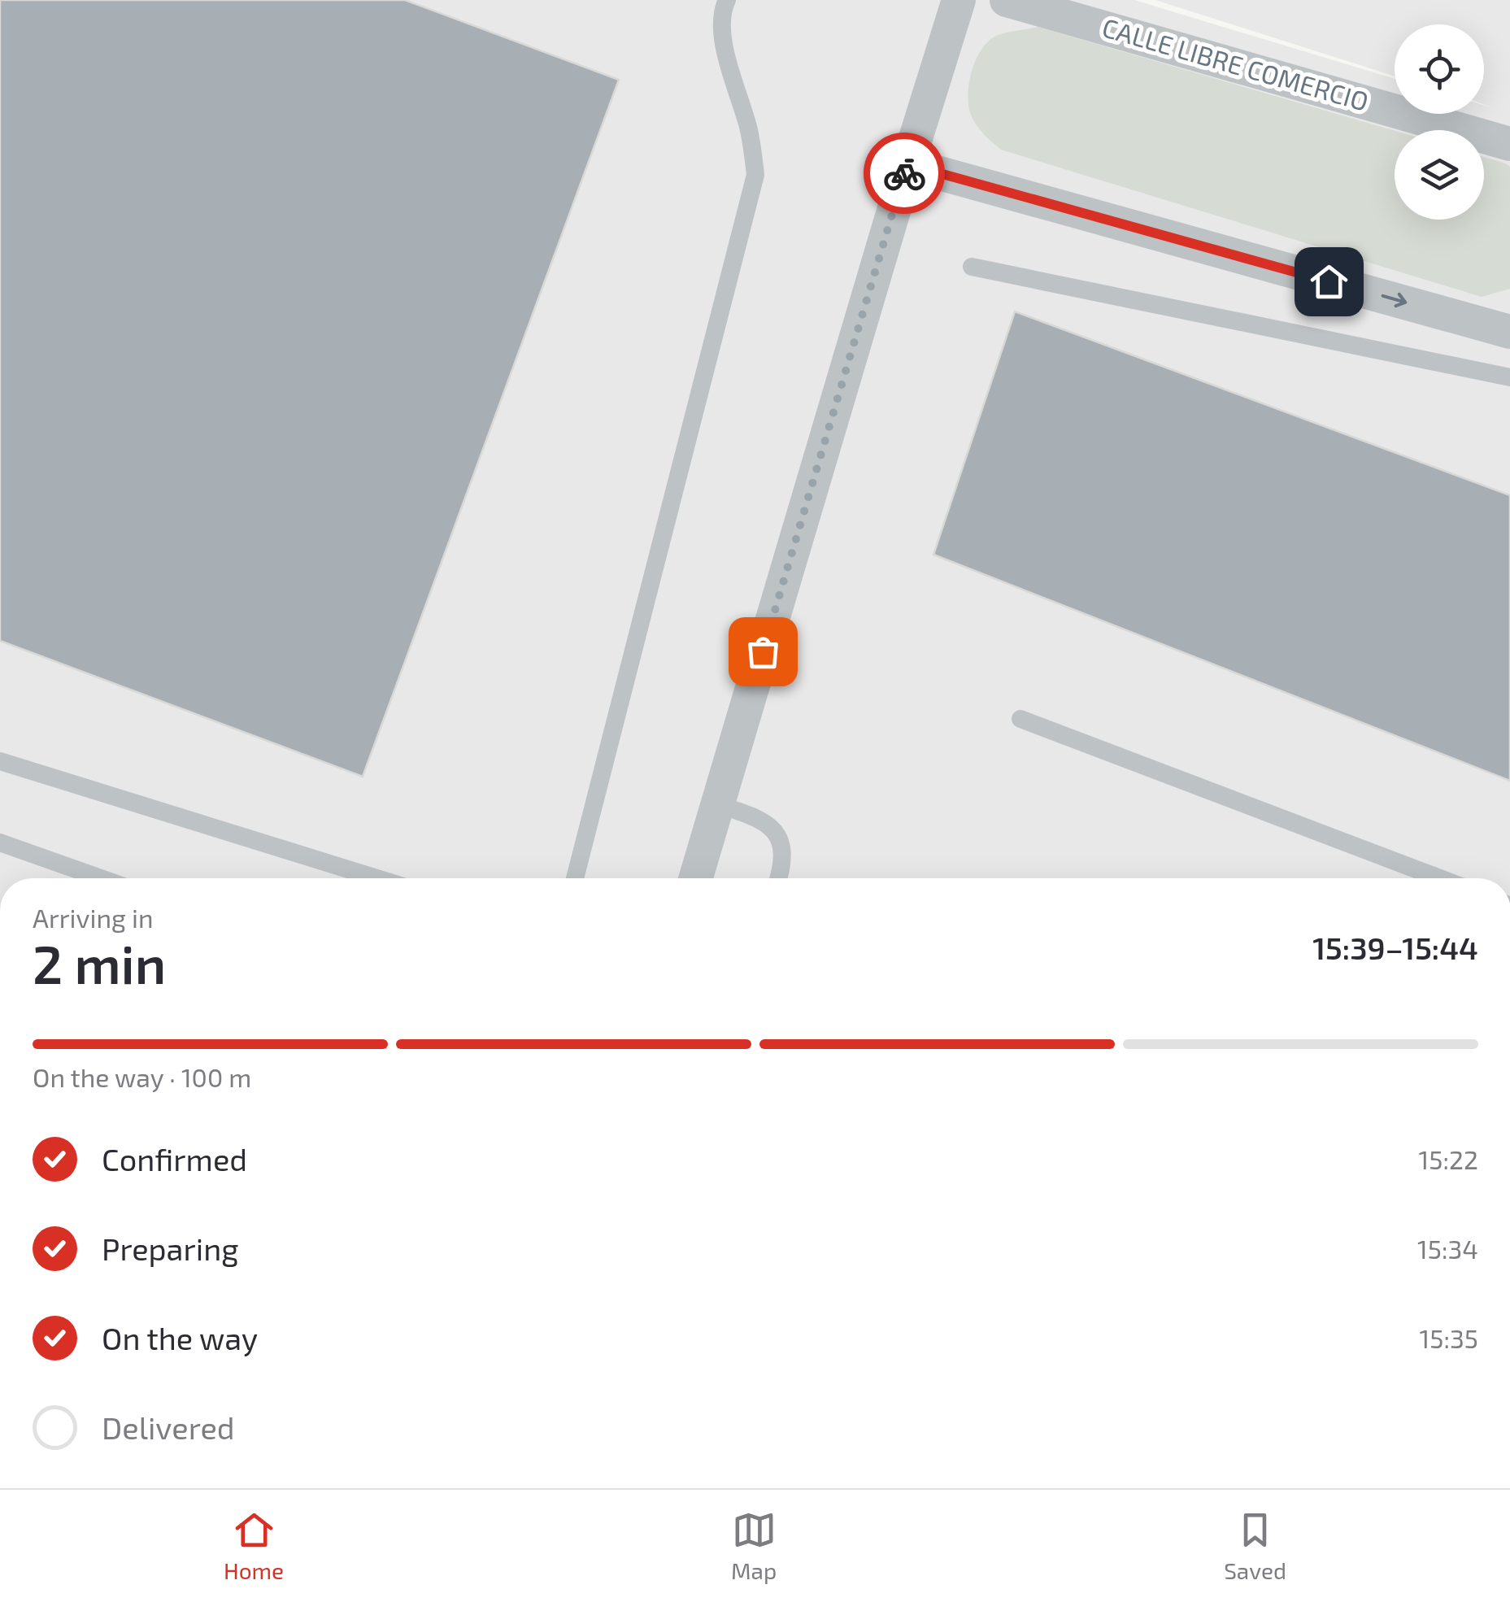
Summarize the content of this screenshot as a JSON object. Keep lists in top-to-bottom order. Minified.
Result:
{"streets":{"street":["CALLE LIBRE COMERCIO"]},"page":{"heading":["2 min","Arriving in","15:39–15:44"],"bar":"On the way · 100 m","list":[["Confirmed","15:22"],["Preparing","15:34"],["On the way","15:35"],"Delivered"],"tabs":["Home","Map","Saved"]}}
